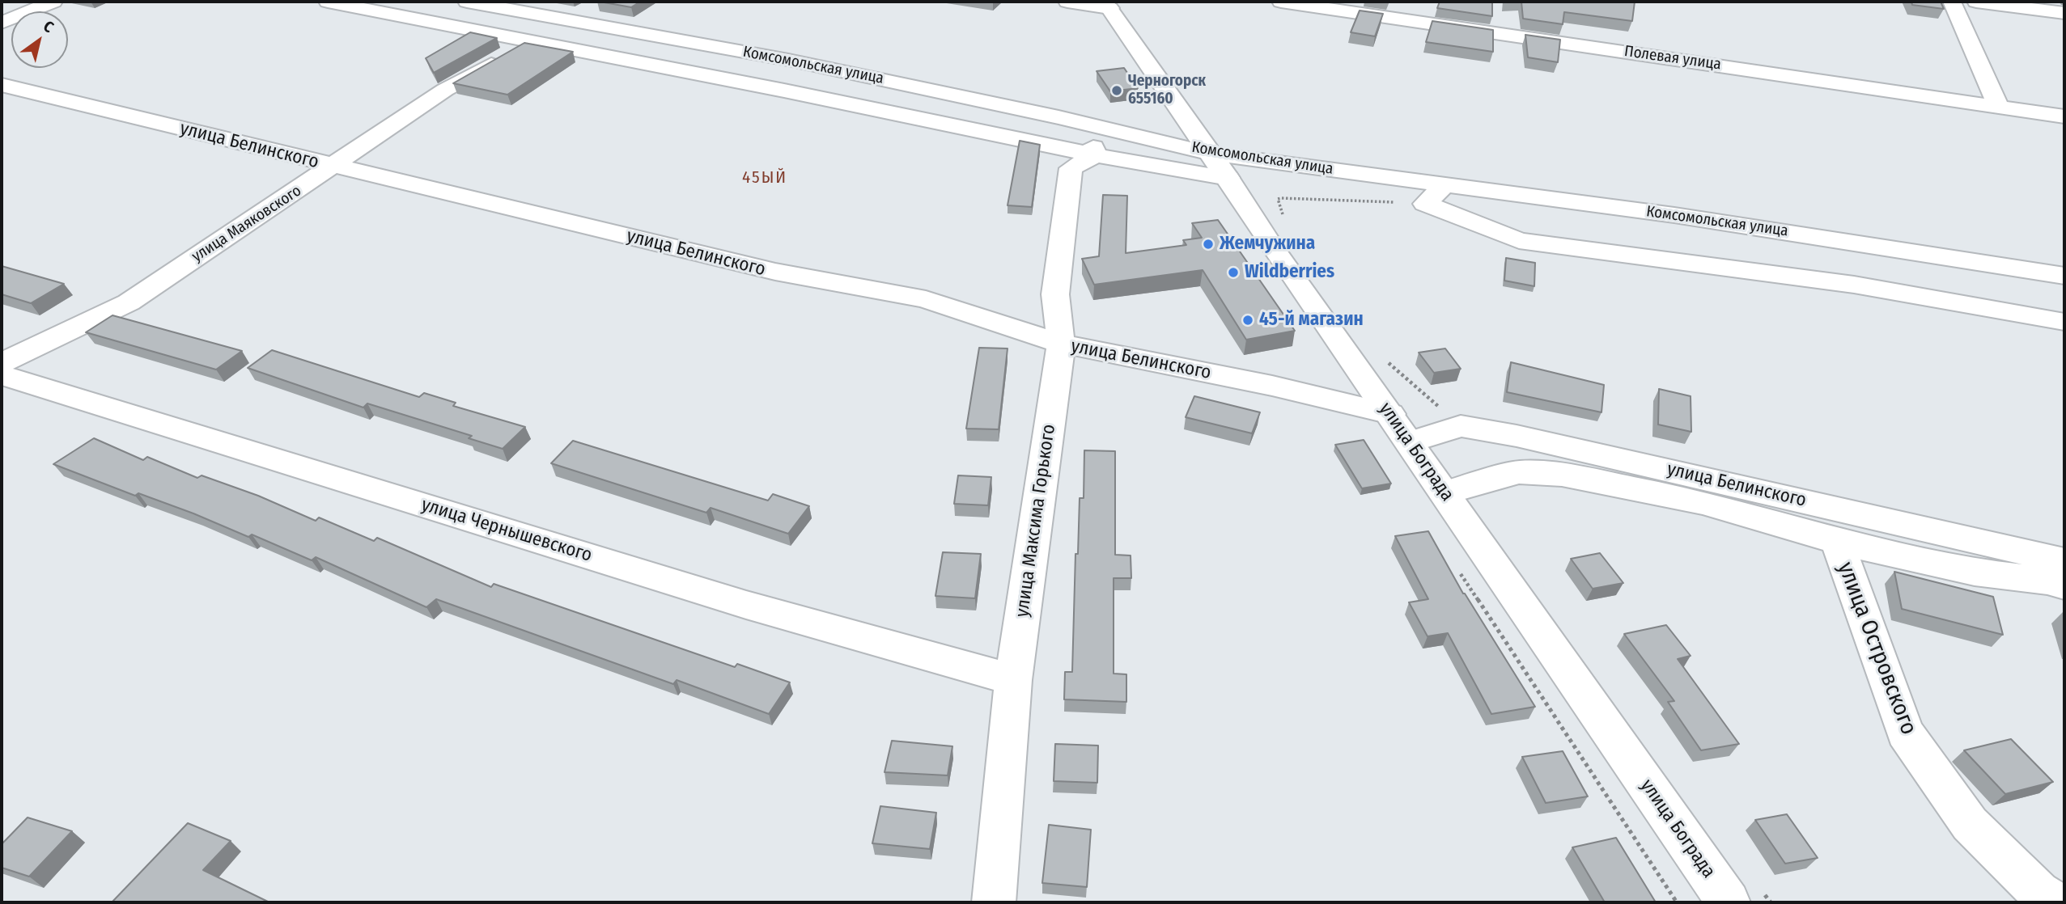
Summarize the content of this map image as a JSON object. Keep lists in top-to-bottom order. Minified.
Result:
{"streets":{"street":["Полевая улица","Комсомольская улица","улица Белинского","улица Маяковского","улица Бограда","улица Максима Горького","улица Чернышевского","улица Островского"]},"crossings":[["Комсомольская улица","улица Маяковского"],["Комсомольская улица","улица Бограда"],["Комсомольская улица","улица Максима Горького"],["улица Белинского","улица Маяковского"],["улица Белинского","улица Бограда"],["улица Белинского","улица Максима Горького"],["улица Максима Горького","улица Чернышевского"]],"districts":["45ЫЙ"],"places":["Черногорск 655160","Жемчужина","Wildberries","45-й магазин"],"north":"top right"}
